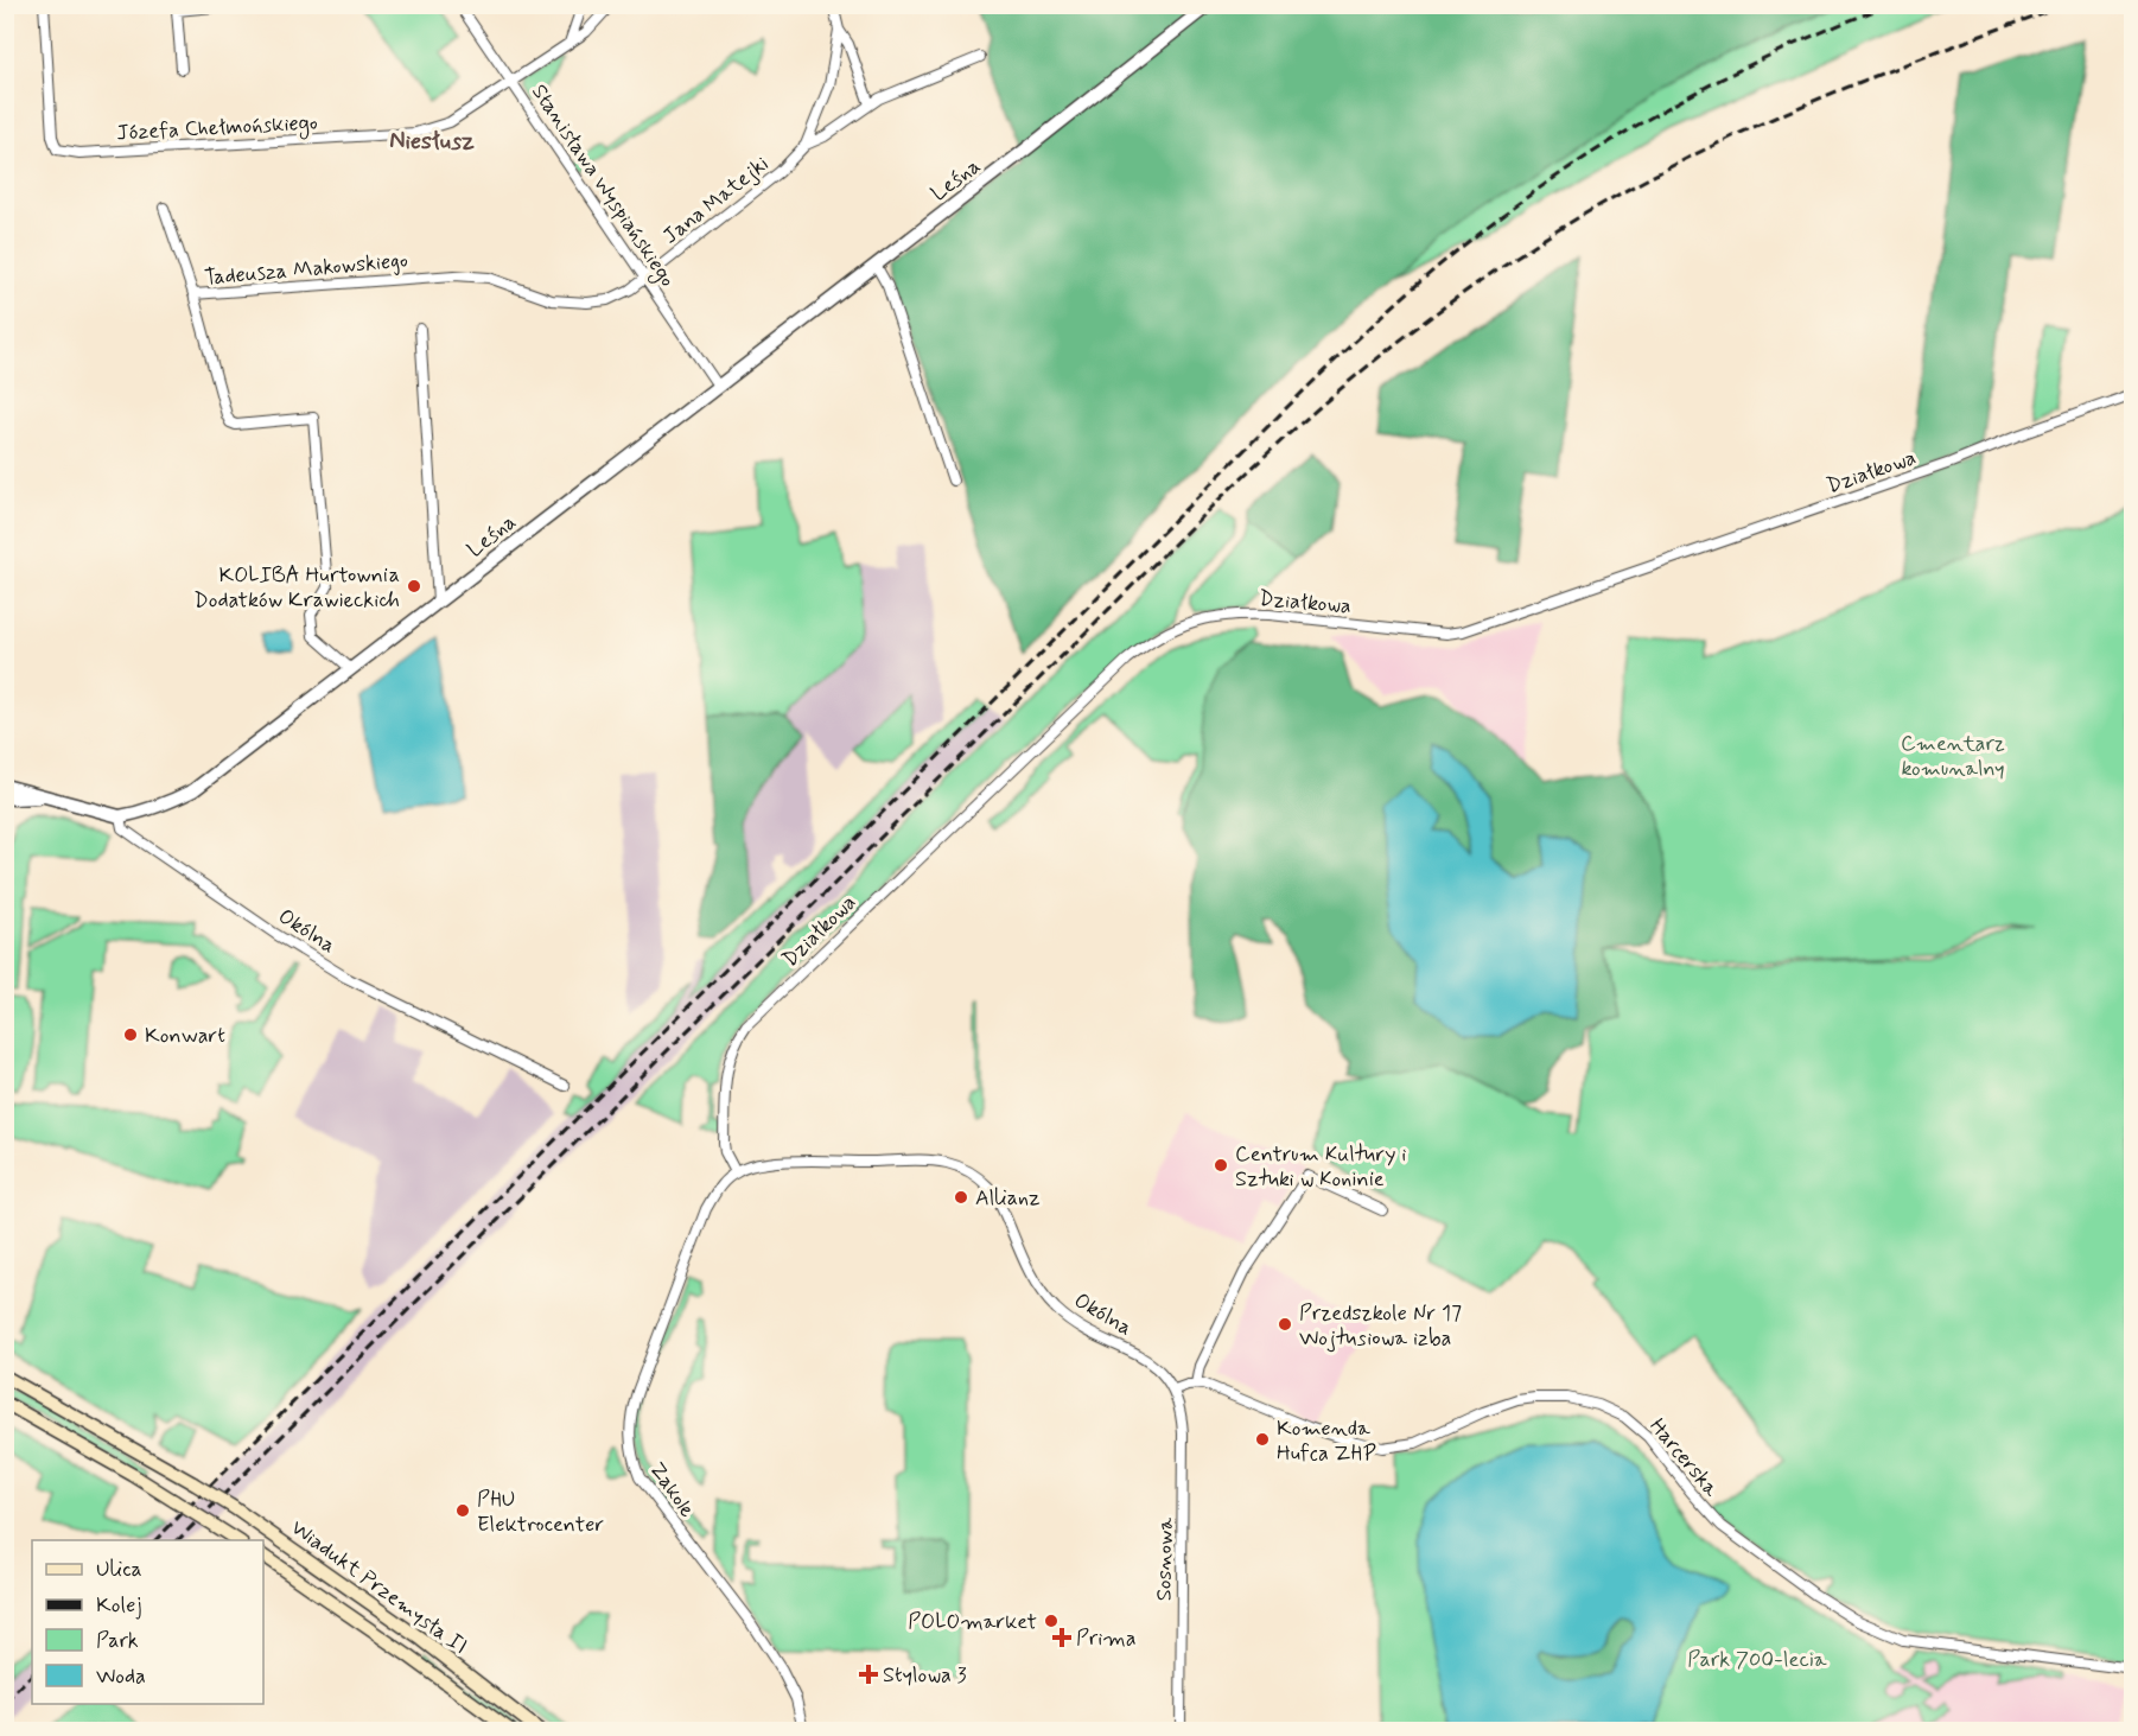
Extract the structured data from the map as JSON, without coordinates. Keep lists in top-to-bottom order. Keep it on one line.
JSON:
{"streets":{"main road":["Wiadukt Przemysła II"],"street":["Józefa Chełmońskiego","Leśna","Stanisława Wyspiańskiego","Jana Matejki","Tadeusza Makowskiego","Działkowa","Okólna","Harcerska","Zakole","Sosnowa"]},"crossings":[["Józefa Chełmońskiego","Stanisława Wyspiańskiego"],["Leśna","Stanisława Wyspiańskiego"],["Leśna","Tadeusza Makowskiego"],["Leśna","Okólna"],["Stanisława Wyspiańskiego","Jana Matejki"],["Stanisława Wyspiańskiego","Tadeusza Makowskiego"],["Jana Matejki","Tadeusza Makowskiego"],["Działkowa","Okólna"],["Działkowa","Zakole"],["Okólna","Zakole"],["Okólna","Sosnowa"]],"districts":["Niesłusz"],"parks":["Cmentarz komunalny","Park 700-lecia"],"places":{"other":["KOLIBA Hurtownia Dodatków Krawieckich","Konwart","Centrum Kultury i Sztuki w Koninie","Allianz","Przedszkole Nr 17 Wojtusiowa izba","Komenda Hufca ZHP","PHU Elektrocenter","POLOmarket"],"health":["Prima","Stylowa 3"]},"legend":["Ulica","Kolej","Park","Woda"]}
